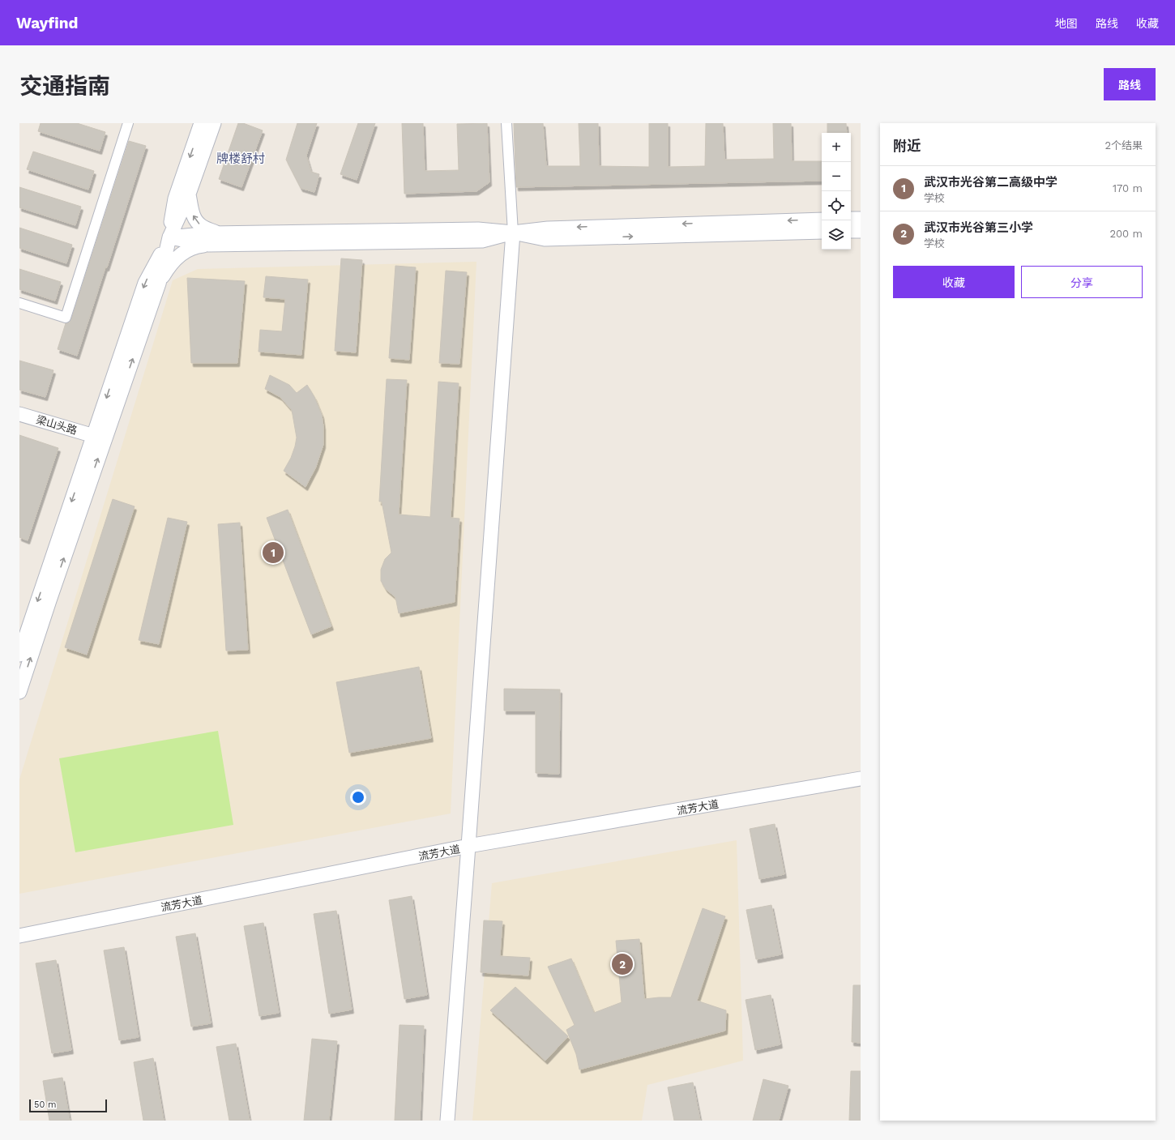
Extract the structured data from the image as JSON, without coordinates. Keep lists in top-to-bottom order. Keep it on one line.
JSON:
{"streets":{"main road":["梁山头路","流芳大道"]},"districts":["牌楼舒村"],"scale_bar":"50 m","page":{"header":"Wayfind","nav":["地图","路线","收藏"],"title":"交通指南","buttons":["路线",["收藏","分享"]],"heading":["附近","2个结果"],"map_buttons":["+","−"],"list":[{"mark":"1","name":"武汉市光谷第二高级中学","note":"学校","value":"170 m"},{"mark":"2","name":"武汉市光谷第三小学","note":"学校","value":"200 m"}],"pins":["1","2"],"scale":"50 m"}}
